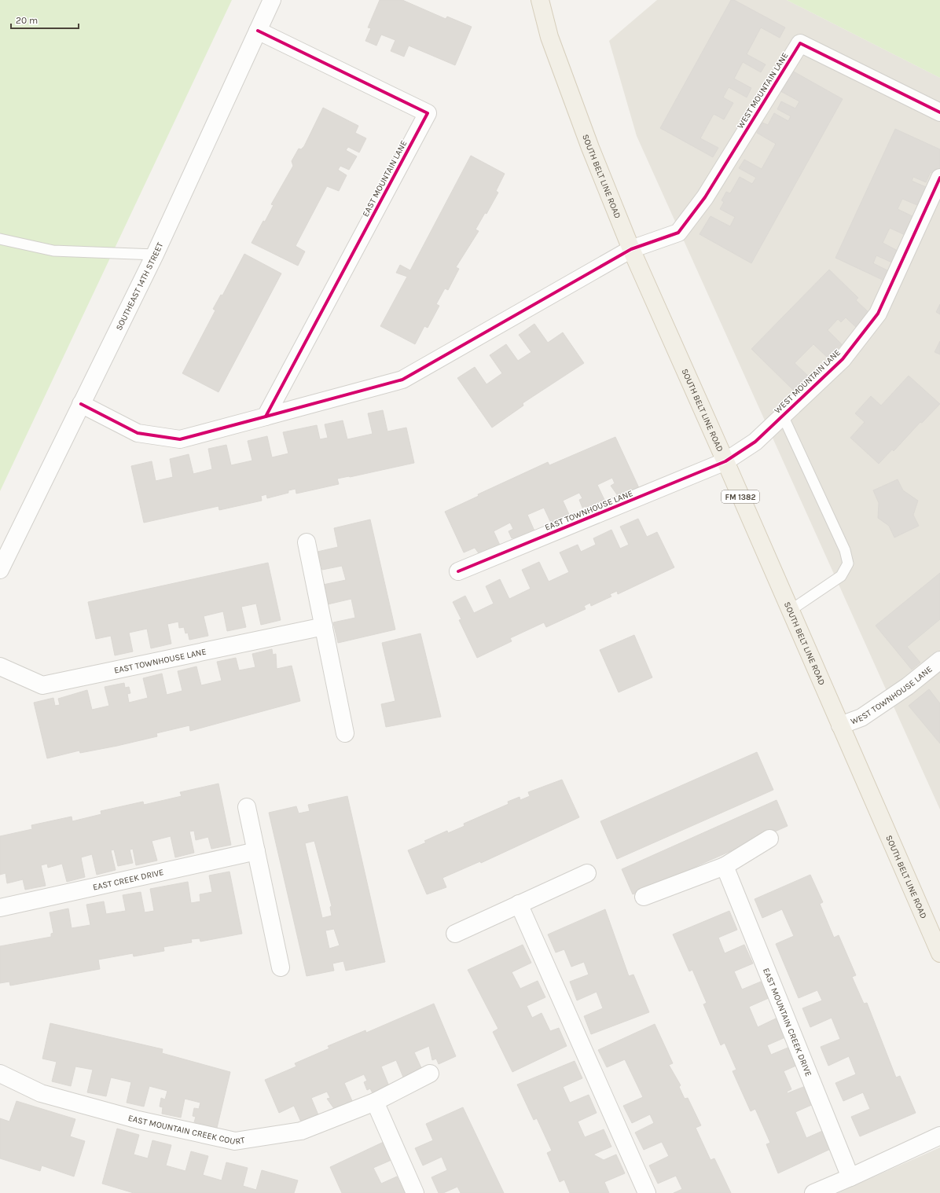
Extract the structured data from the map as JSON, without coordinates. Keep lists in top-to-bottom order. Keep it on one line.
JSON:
{"streets":{"main road":["SOUTH BELT LINE ROAD","FM 1382"],"street":["WEST MOUNTAIN LANE","EAST MOUNTAIN LANE","SOUTHEAST 14TH STREET","EAST TOWNHOUSE LANE","WEST TOWNHOUSE LANE","EAST CREEK DRIVE","EAST MOUNTAIN CREEK DRIVE","EAST MOUNTAIN CREEK COURT"]},"crossings":[["WEST MOUNTAIN LANE","SOUTH BELT LINE ROAD"],["WEST MOUNTAIN LANE","EAST TOWNHOUSE LANE"],["SOUTH BELT LINE ROAD","EAST TOWNHOUSE LANE"],["SOUTH BELT LINE ROAD","WEST TOWNHOUSE LANE"],["EAST MOUNTAIN LANE","SOUTHEAST 14TH STREET"]],"scale_bar":"20 m"}
